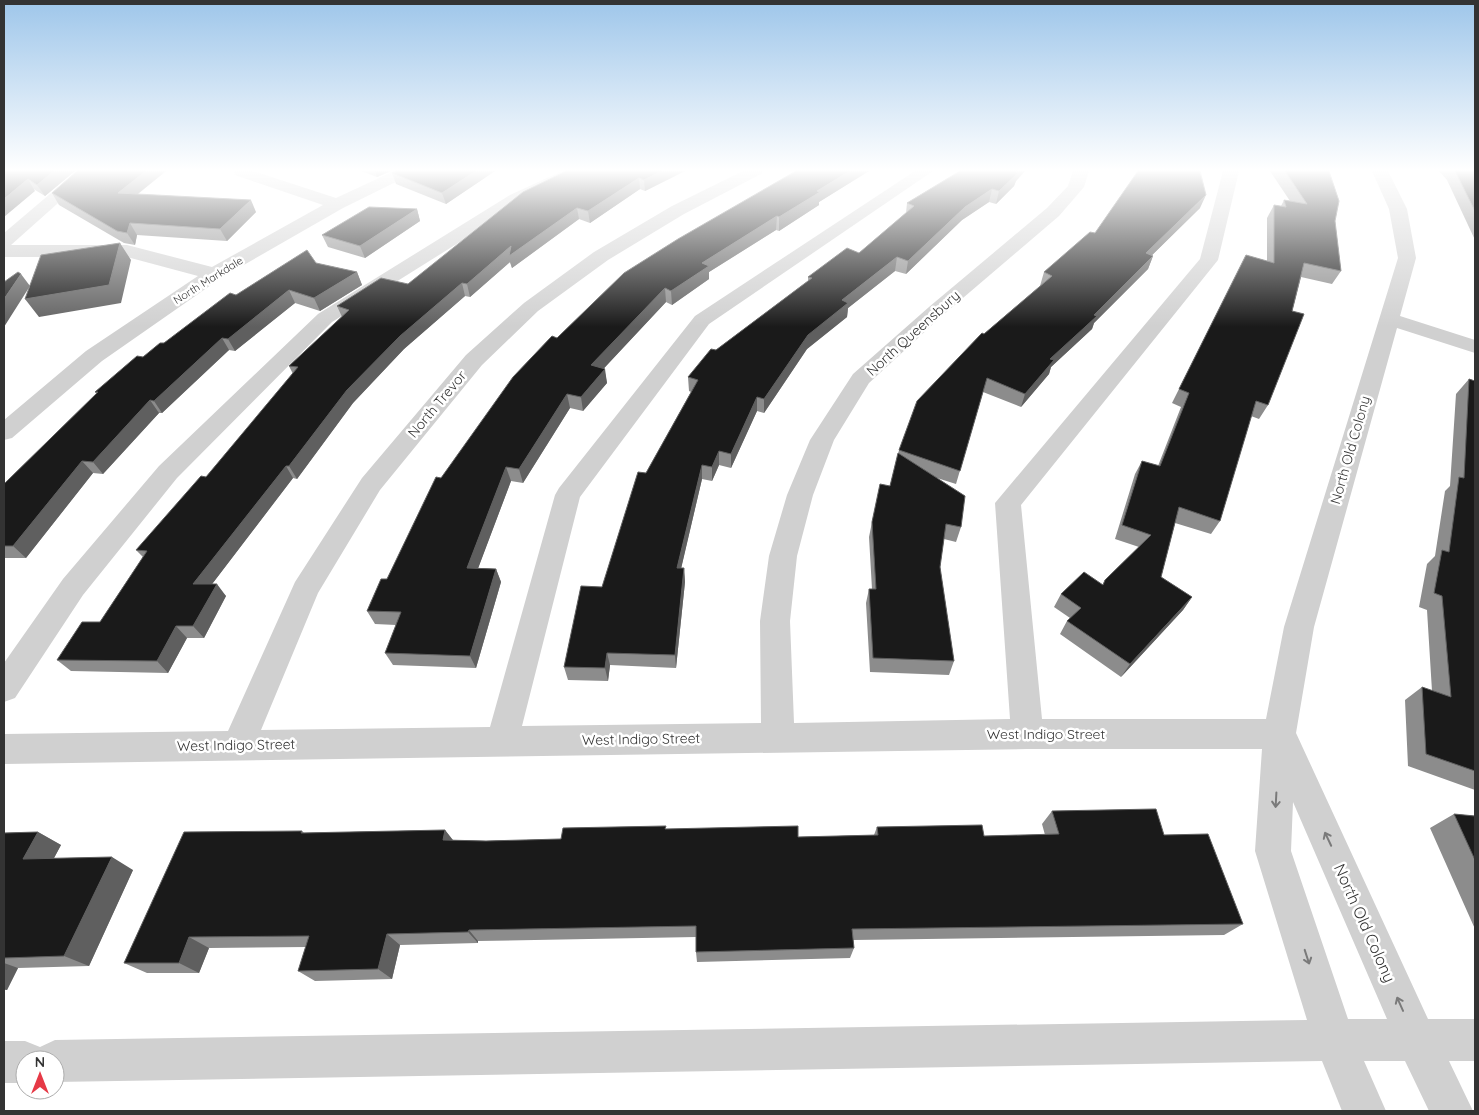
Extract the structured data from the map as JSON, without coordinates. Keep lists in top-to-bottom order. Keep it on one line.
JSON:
{"streets":{"street":["North Markdale","North Queensbury","North Trevor","North Old Colony","West Indigo Street"]},"crossings":[["North Queensbury","West Indigo Street"],["North Trevor","West Indigo Street"],["North Old Colony","West Indigo Street"]],"north":"top"}
